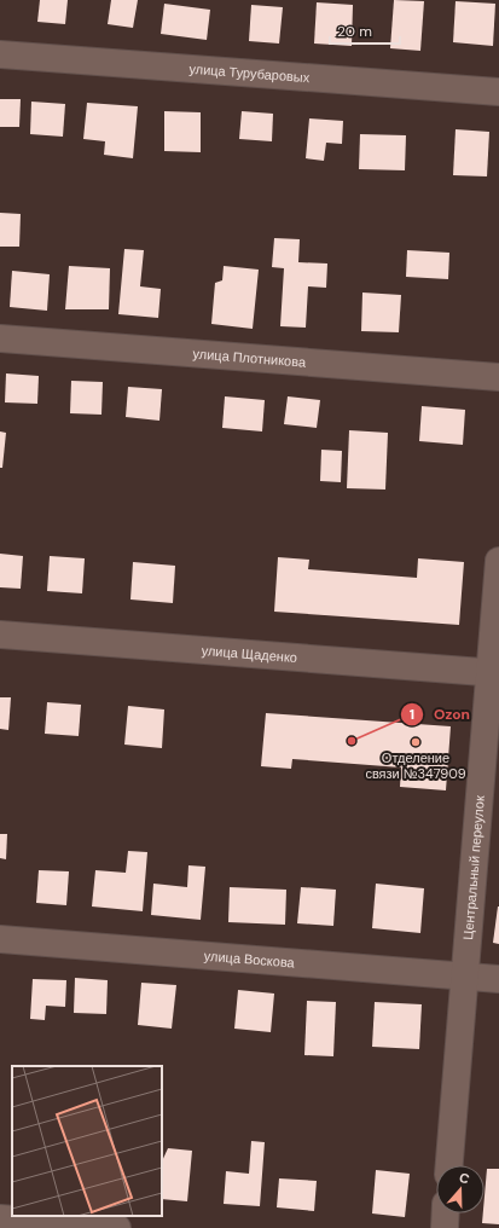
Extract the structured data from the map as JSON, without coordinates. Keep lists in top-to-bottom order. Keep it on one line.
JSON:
{"streets":{"street":["улица Турубаровых","улица Плотникова","улица Щаденко","Центральный переулок","улица Воскова"]},"crossings":[["улица Щаденко","Центральный переулок"],["Центральный переулок","улица Воскова"]],"places":["Ozon","Отделение связи №347909"],"scale_bar":"20 m","north":"top"}
